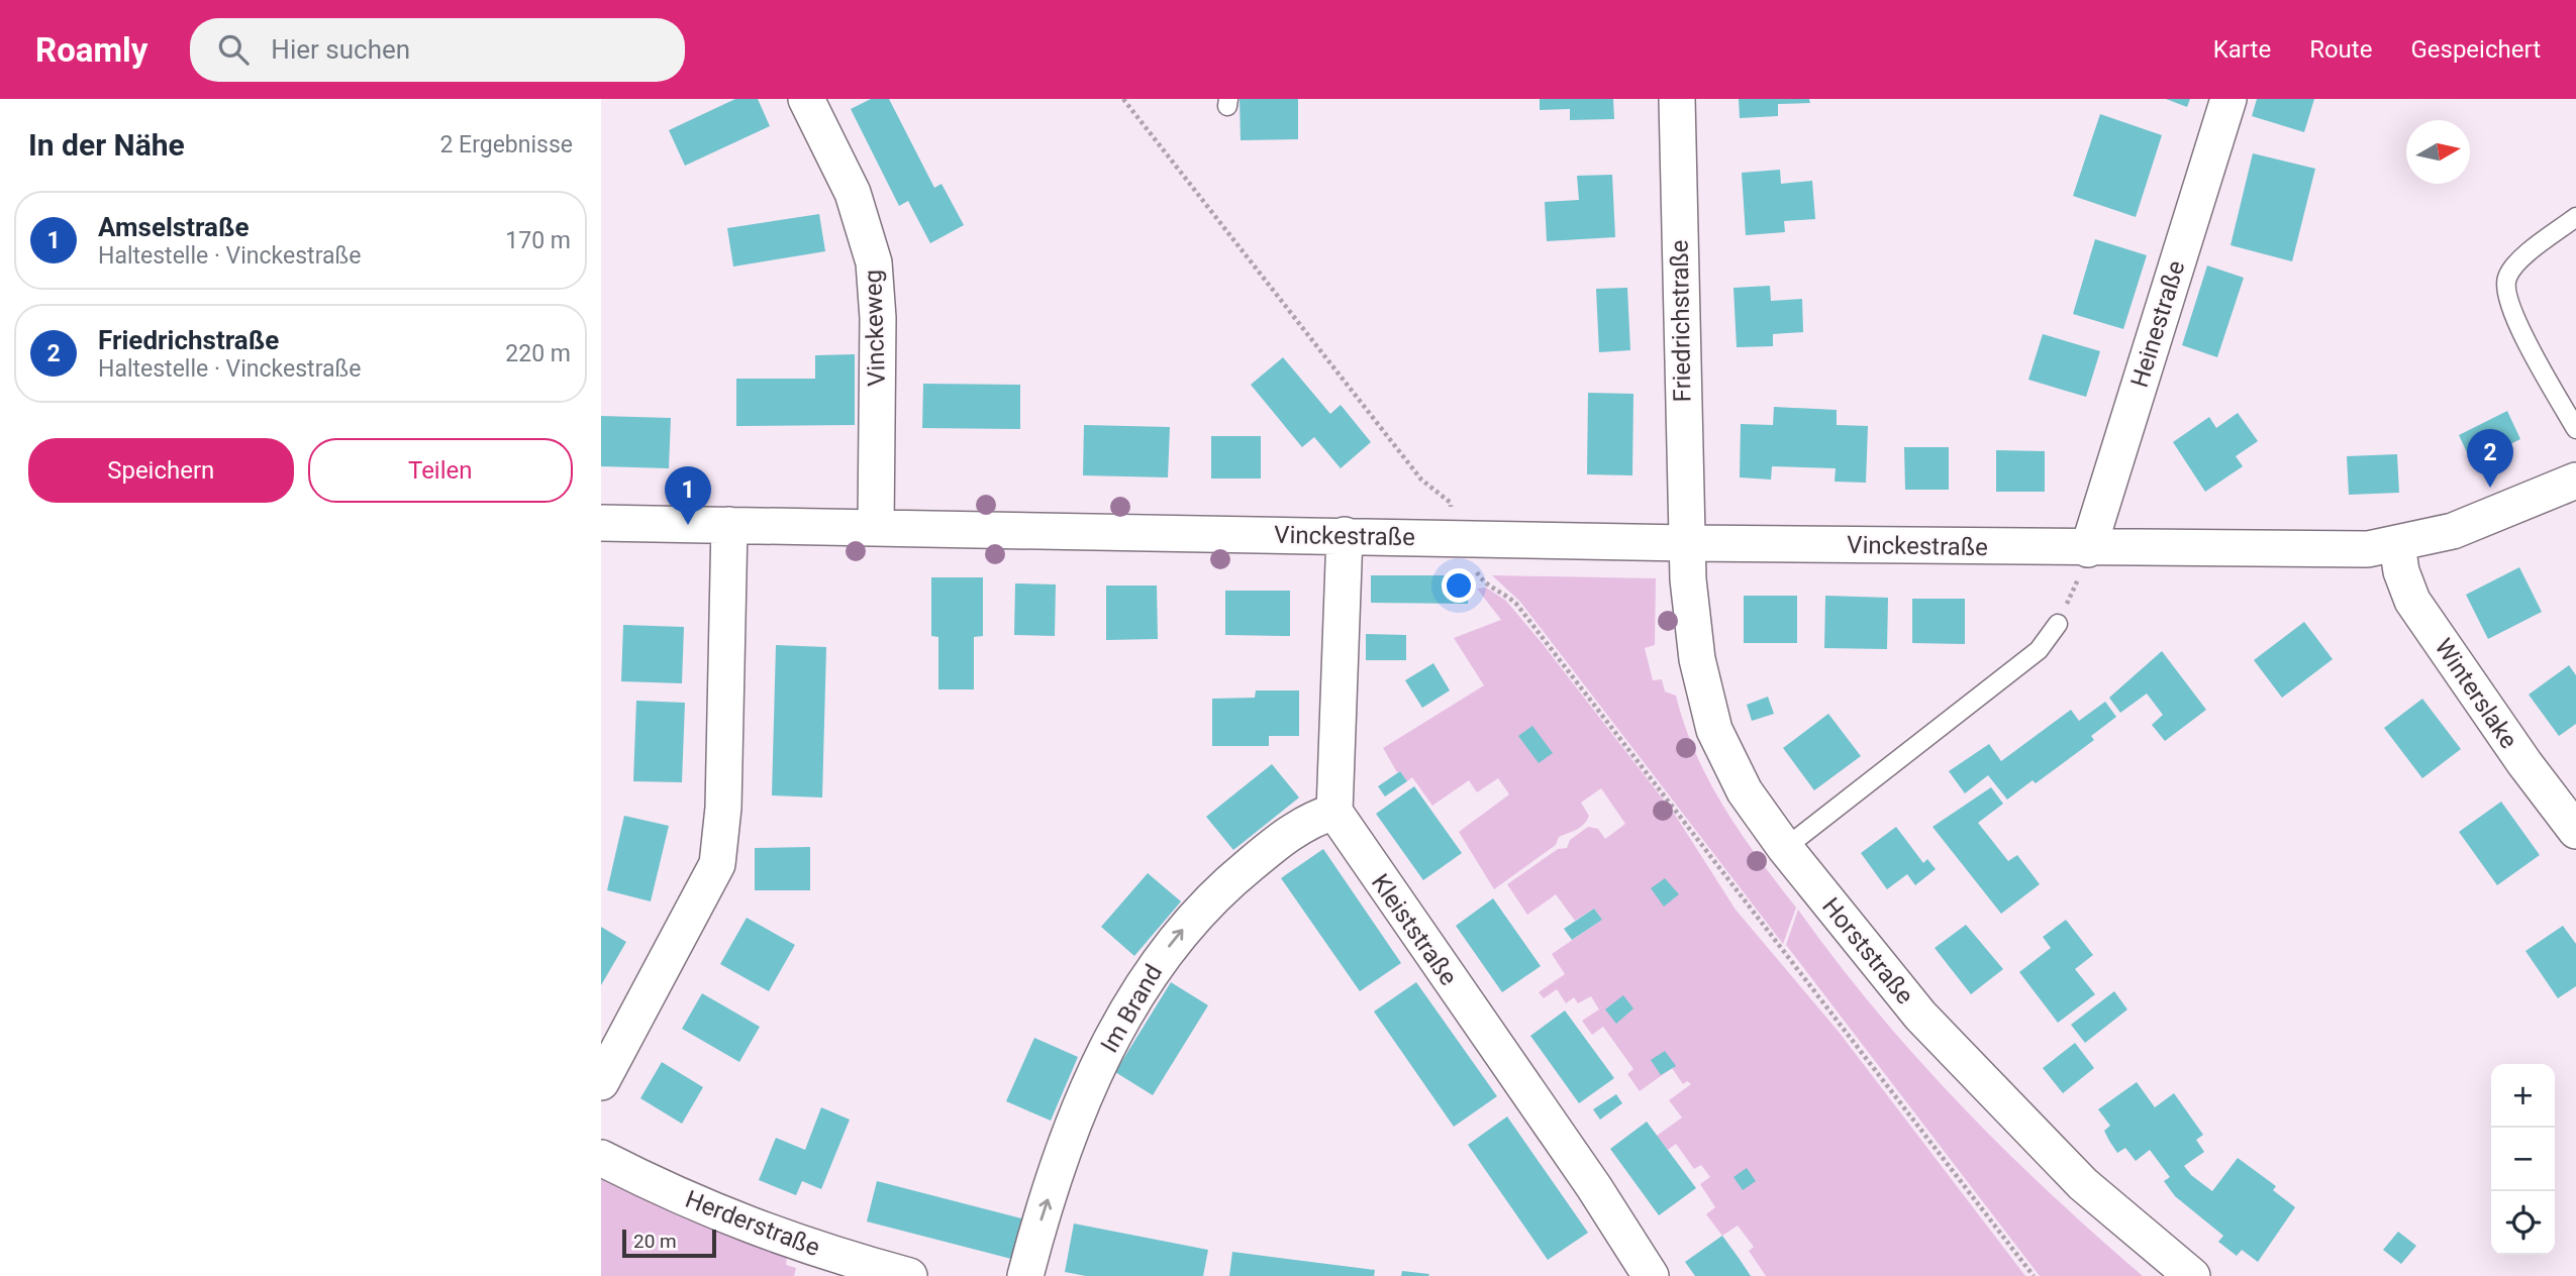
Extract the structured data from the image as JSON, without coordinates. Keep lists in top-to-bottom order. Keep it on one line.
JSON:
{"streets":{"street":["Friedrichstraße","Heinestraße","Vinckeweg","Vinckestraße","Winterslake","Kleiststraße","Horststraße","Im Brand","Herderstraße"]},"crossings":[["Friedrichstraße","Vinckestraße"],["Friedrichstraße","Horststraße"],["Heinestraße","Vinckestraße"],["Vinckeweg","Vinckestraße"],["Vinckestraße","Winterslake"],["Vinckestraße","Horststraße"],["Kleiststraße","Im Brand"]],"one_way":["Im Brand"],"scale_bar":"20 m","north":"right","page":{"header":"Roamly","search":"Hier suchen","nav":["Karte","Route","Gespeichert"],"heading":["In der Nähe","2 Ergebnisse"],"list":[{"mark":"1","name":"Amselstraße","note":"Haltestelle · Vinckestraße","value":"170 m"},{"mark":"2","name":"Friedrichstraße","note":"Haltestelle · Vinckestraße","value":"220 m"}],"buttons":["Speichern","Teilen"],"pins":["2","1"],"map_buttons":["+","−"],"scale":"20 m"}}
